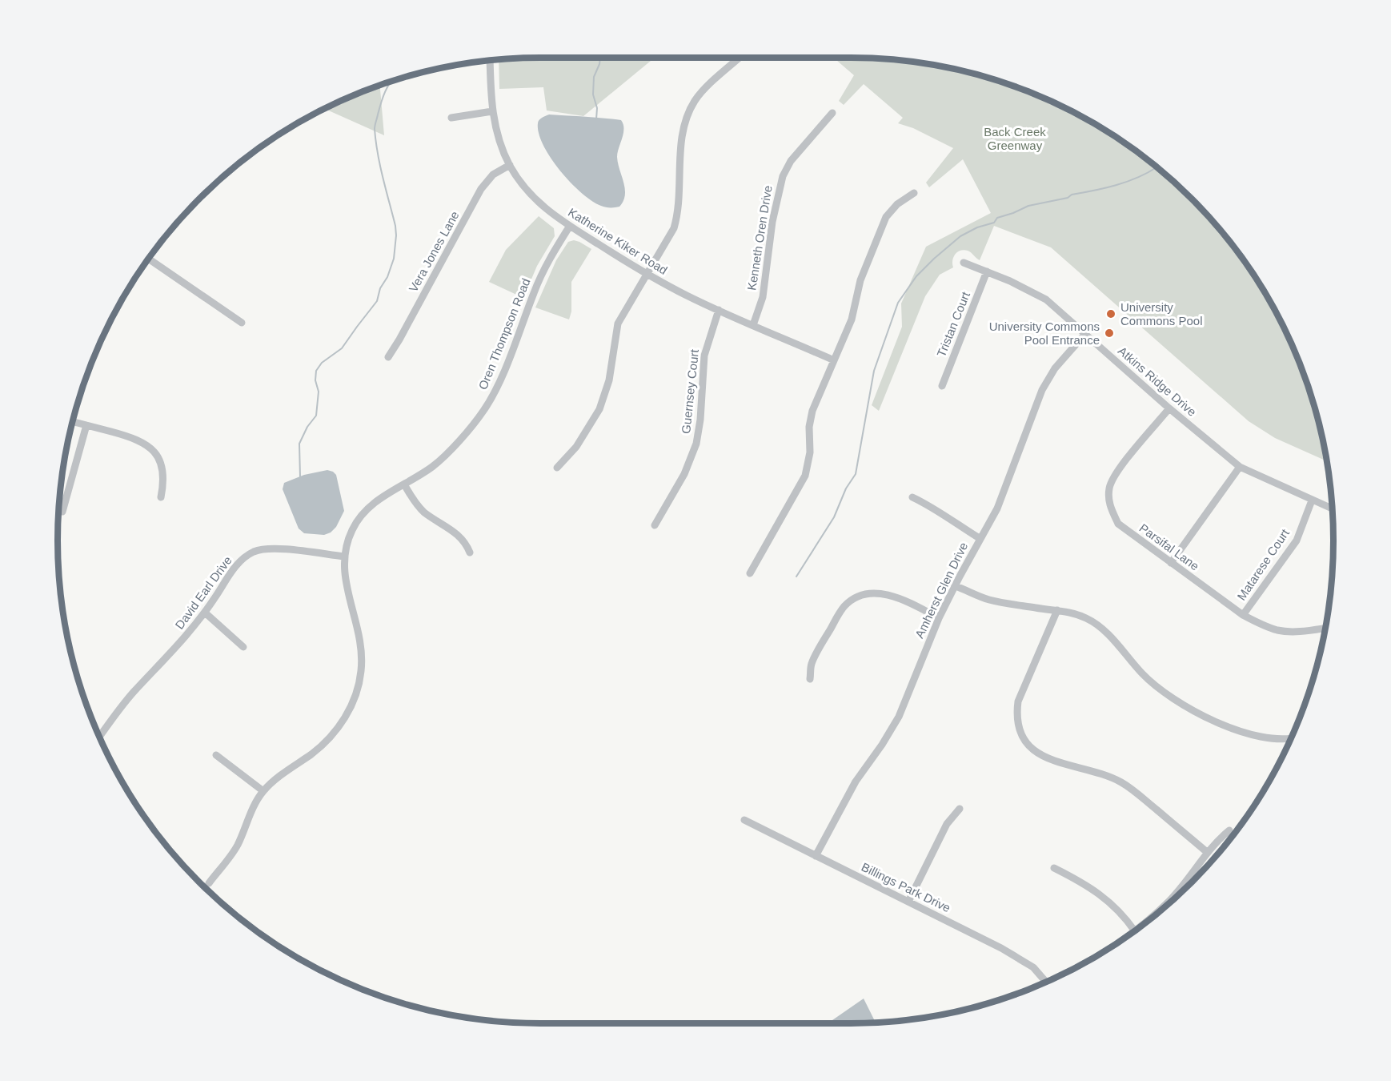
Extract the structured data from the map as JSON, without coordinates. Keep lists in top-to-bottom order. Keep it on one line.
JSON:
{"streets":{"street":["Kenneth Oren Drive","Katherine Kiker Road","Vera Jones Lane","Tristan Court","Oren Thompson Road","Atkins Ridge Drive","Guernsey Court","Parsifal Lane","Matarese Court","Amherst Glen Drive","David Earl Drive","Billings Park Drive"]},"crossings":[["Kenneth Oren Drive","Katherine Kiker Road"],["Katherine Kiker Road","Vera Jones Lane"],["Katherine Kiker Road","Oren Thompson Road"],["Katherine Kiker Road","Guernsey Court"],["Tristan Court","Atkins Ridge Drive"],["Oren Thompson Road","David Earl Drive"],["Atkins Ridge Drive","Parsifal Lane"],["Atkins Ridge Drive","Matarese Court"],["Atkins Ridge Drive","Amherst Glen Drive"],["Parsifal Lane","Matarese Court"],["Amherst Glen Drive","Billings Park Drive"]],"parks":["Back Creek Greenway"],"places":["University Commons Pool","University Commons Pool Entrance"]}
